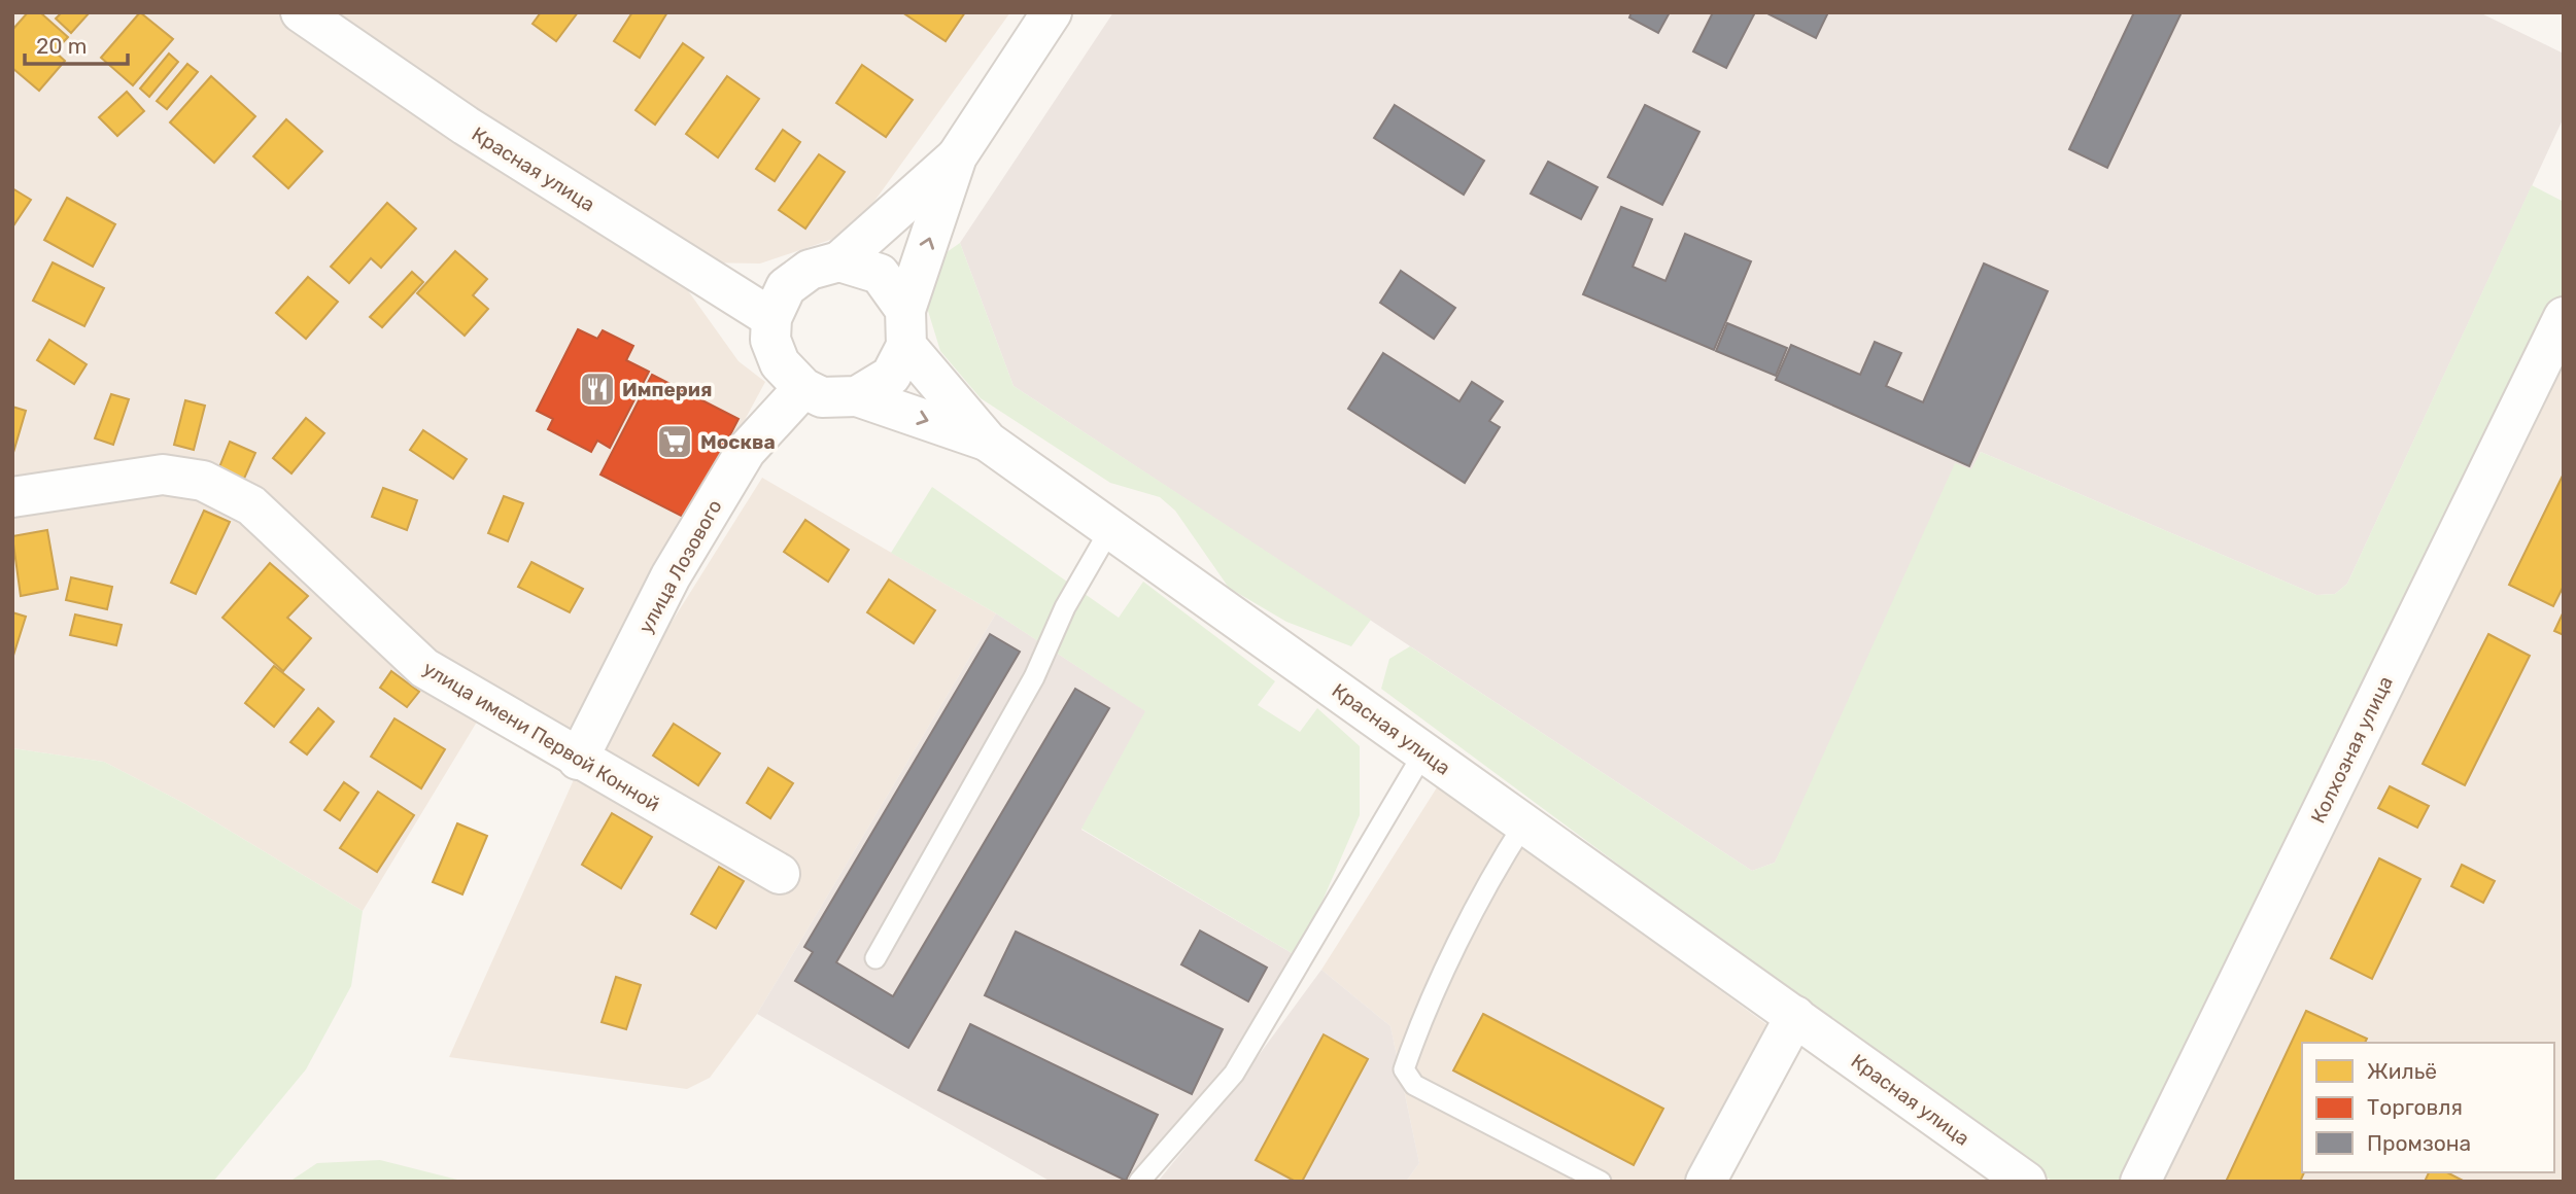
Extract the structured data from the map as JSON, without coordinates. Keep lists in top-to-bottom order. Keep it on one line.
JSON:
{"streets":{"street":["Красная улица","улица Лозового","улица имени Первой Конной","Колхозная улица"]},"crossings":[["Красная улица","улица Лозового"],["улица Лозового","улица имени Первой Конной"]],"places":{"restaurant":["Империя"],"supermarket":["Москва"]},"legend":["Жильё","Торговля","Промзона"],"scale_bar":"20 m"}
